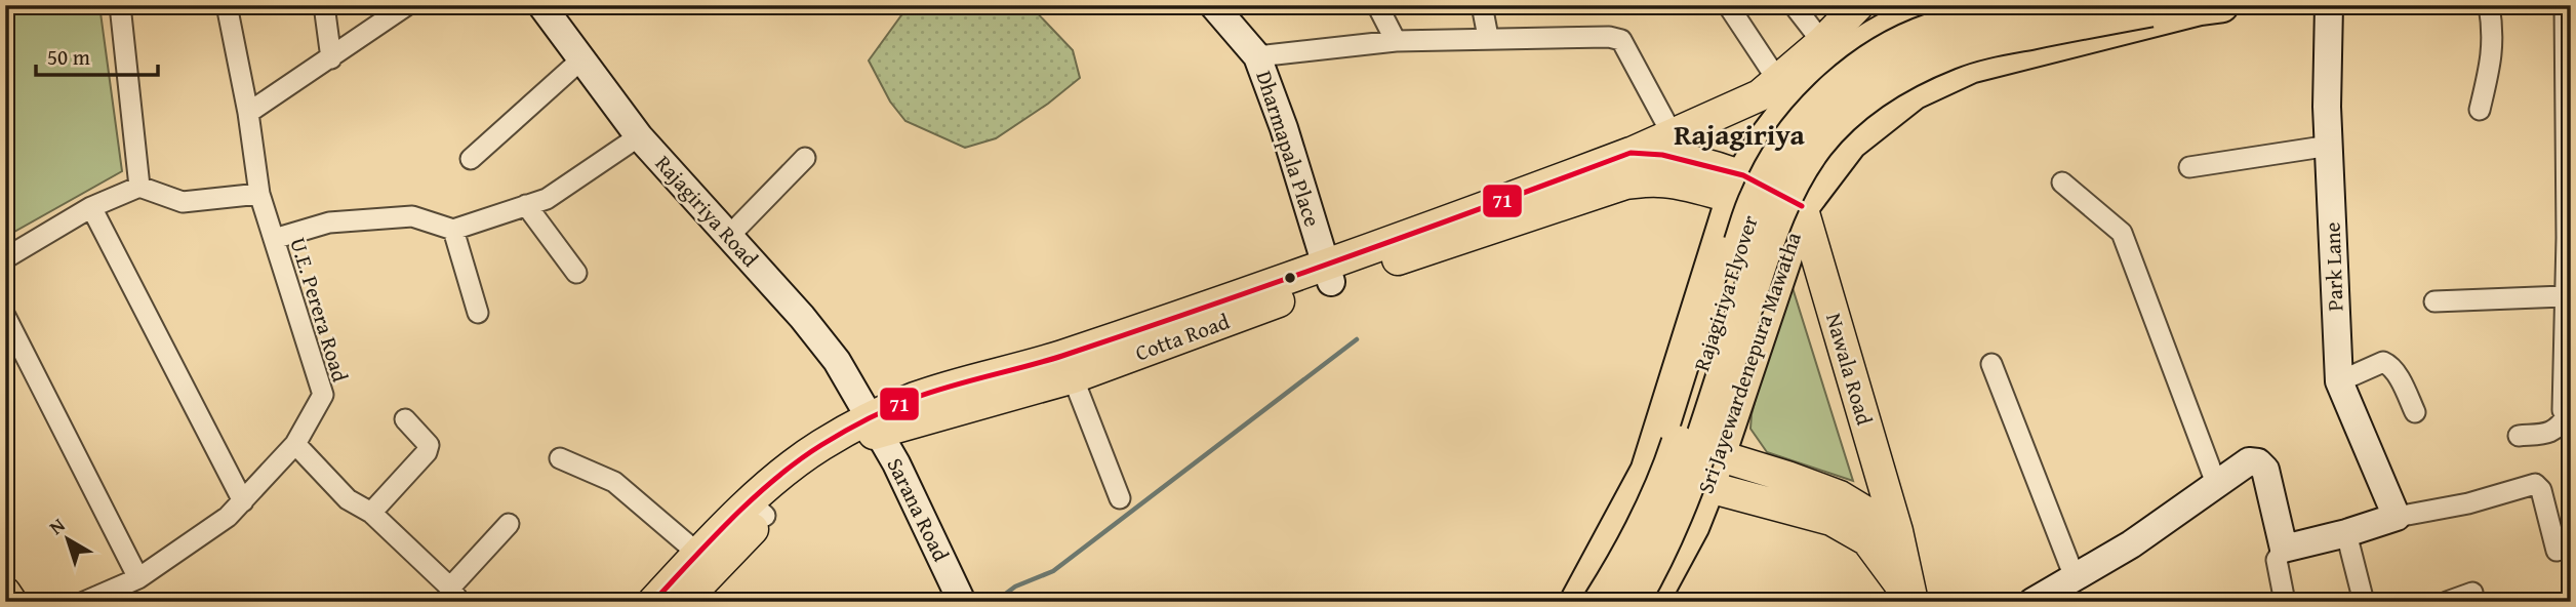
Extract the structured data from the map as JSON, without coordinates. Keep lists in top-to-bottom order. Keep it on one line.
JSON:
{"streets":{"highway":["Rajagiriya Flyover","Sri Jayewardenepura Mawatha"],"main road":["Cotta Road","Nawala Road"],"street":["Dharmapala Place","Rajagiriya Road","Park Lane","U.E. Perera Road","Sarana Road"]},"crossings":[["Dharmapala Place","Cotta Road"],["Rajagiriya Road","Cotta Road"],["Rajagiriya Road","Sarana Road"],["Cotta Road","Sri Jayewardenepura Mawatha"],["Cotta Road","Nawala Road"],["Cotta Road","Sarana Road"],["Sri Jayewardenepura Mawatha","Nawala Road"]],"districts":["Rajagiriya"],"lines":["transit line 71"],"scale_bar":"50 m","north":"top left"}
